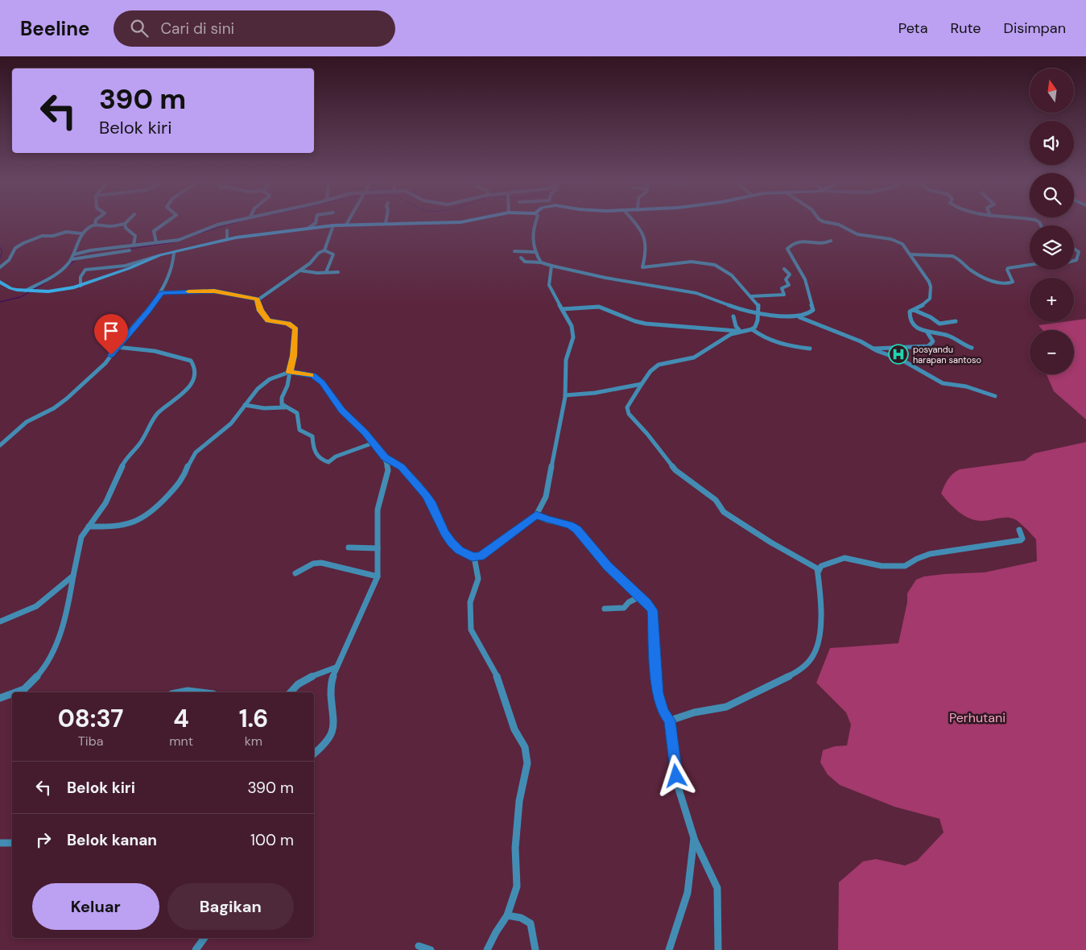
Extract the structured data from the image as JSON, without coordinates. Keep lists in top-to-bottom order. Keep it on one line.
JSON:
{"parks":["Perhutani"],"places":{"hospital":["posyandu harapan santoso"]},"north":"top","page":{"header":"Beeline","search":"Cari di sini","nav":["Peta","Rute","Disimpan"],"map_buttons":["+","−"],"turn":["390 m","Belok kiri"],"eta":["08:37","Tiba","4","mnt","1.6","km"],"list":[{"name":"Belok kiri","value":"390 m"},{"name":"Belok kanan","value":"100 m"}],"buttons":["Keluar","Bagikan"]}}
